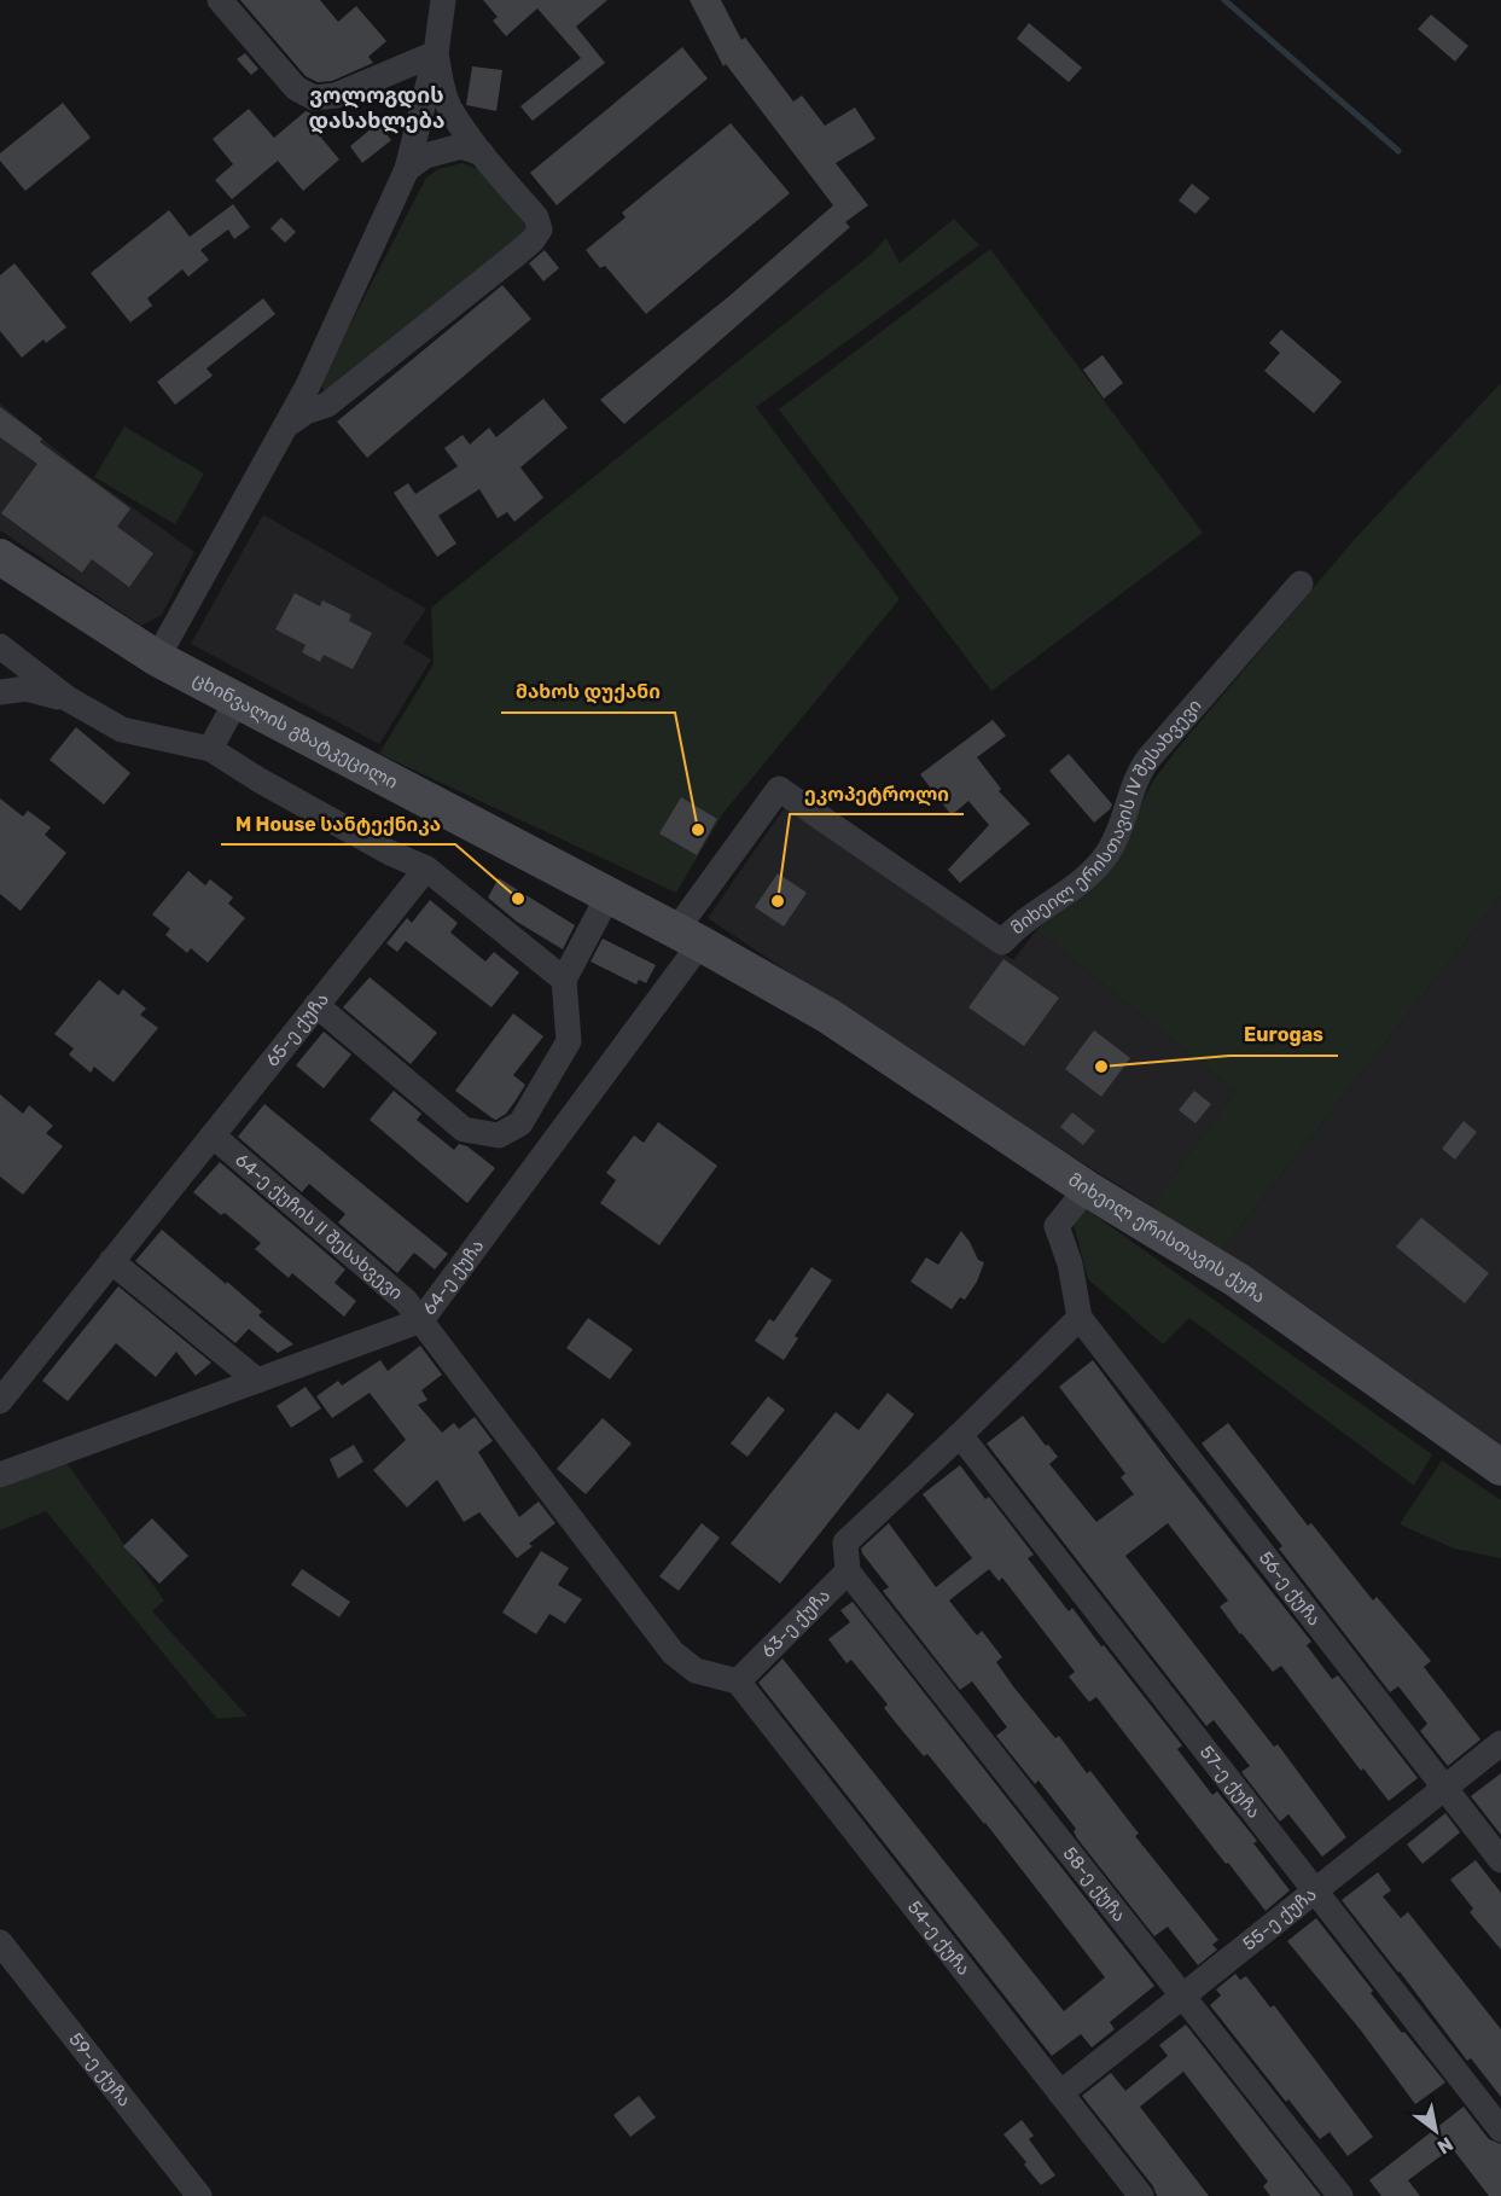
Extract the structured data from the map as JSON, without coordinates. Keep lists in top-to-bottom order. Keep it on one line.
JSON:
{"streets":{"main road":["ცხინვალის გზატკეცილი","მიხეილ ერისთავის ქუჩა"],"street":["მიხეილ ერისთავის IV შესახვევი","65-ე ქუჩა","64-ე ქუჩის II შესახვევი","64-ე ქუჩა","56-ე ქუჩა","63-ე ქუჩა","57-ე ქუჩა","58-ე ქუჩა","55-ე ქუჩა","54-ე ქუჩა","59-ე ქუჩა"]},"crossings":[["ცხინვალის გზატკეცილი","მიხეილ ერისთავის IV შესახვევი"],["ცხინვალის გზატკეცილი","მიხეილ ერისთავის ქუჩა"],["ცხინვალის გზატკეცილი","64-ე ქუჩა"],["მიხეილ ერისთავის IV შესახვევი","64-ე ქუჩა"],["65-ე ქუჩა","64-ე ქუჩის II შესახვევი"],["64-ე ქუჩის II შესახვევი","64-ე ქუჩა"],["56-ე ქუჩა","55-ე ქუჩა"],["63-ე ქუჩა","58-ე ქუჩა"],["63-ე ქუჩა","54-ე ქუჩა"],["57-ე ქუჩა","55-ე ქუჩა"],["58-ე ქუჩა","55-ე ქუჩა"],["55-ე ქუჩა","54-ე ქუჩა"]],"districts":["ვოლოგდის დასახლება"],"places":["მახოს დუქანი","M House სანტექნიკა","ეკოპეტროლი","Eurogas"],"north":"bottom right"}
